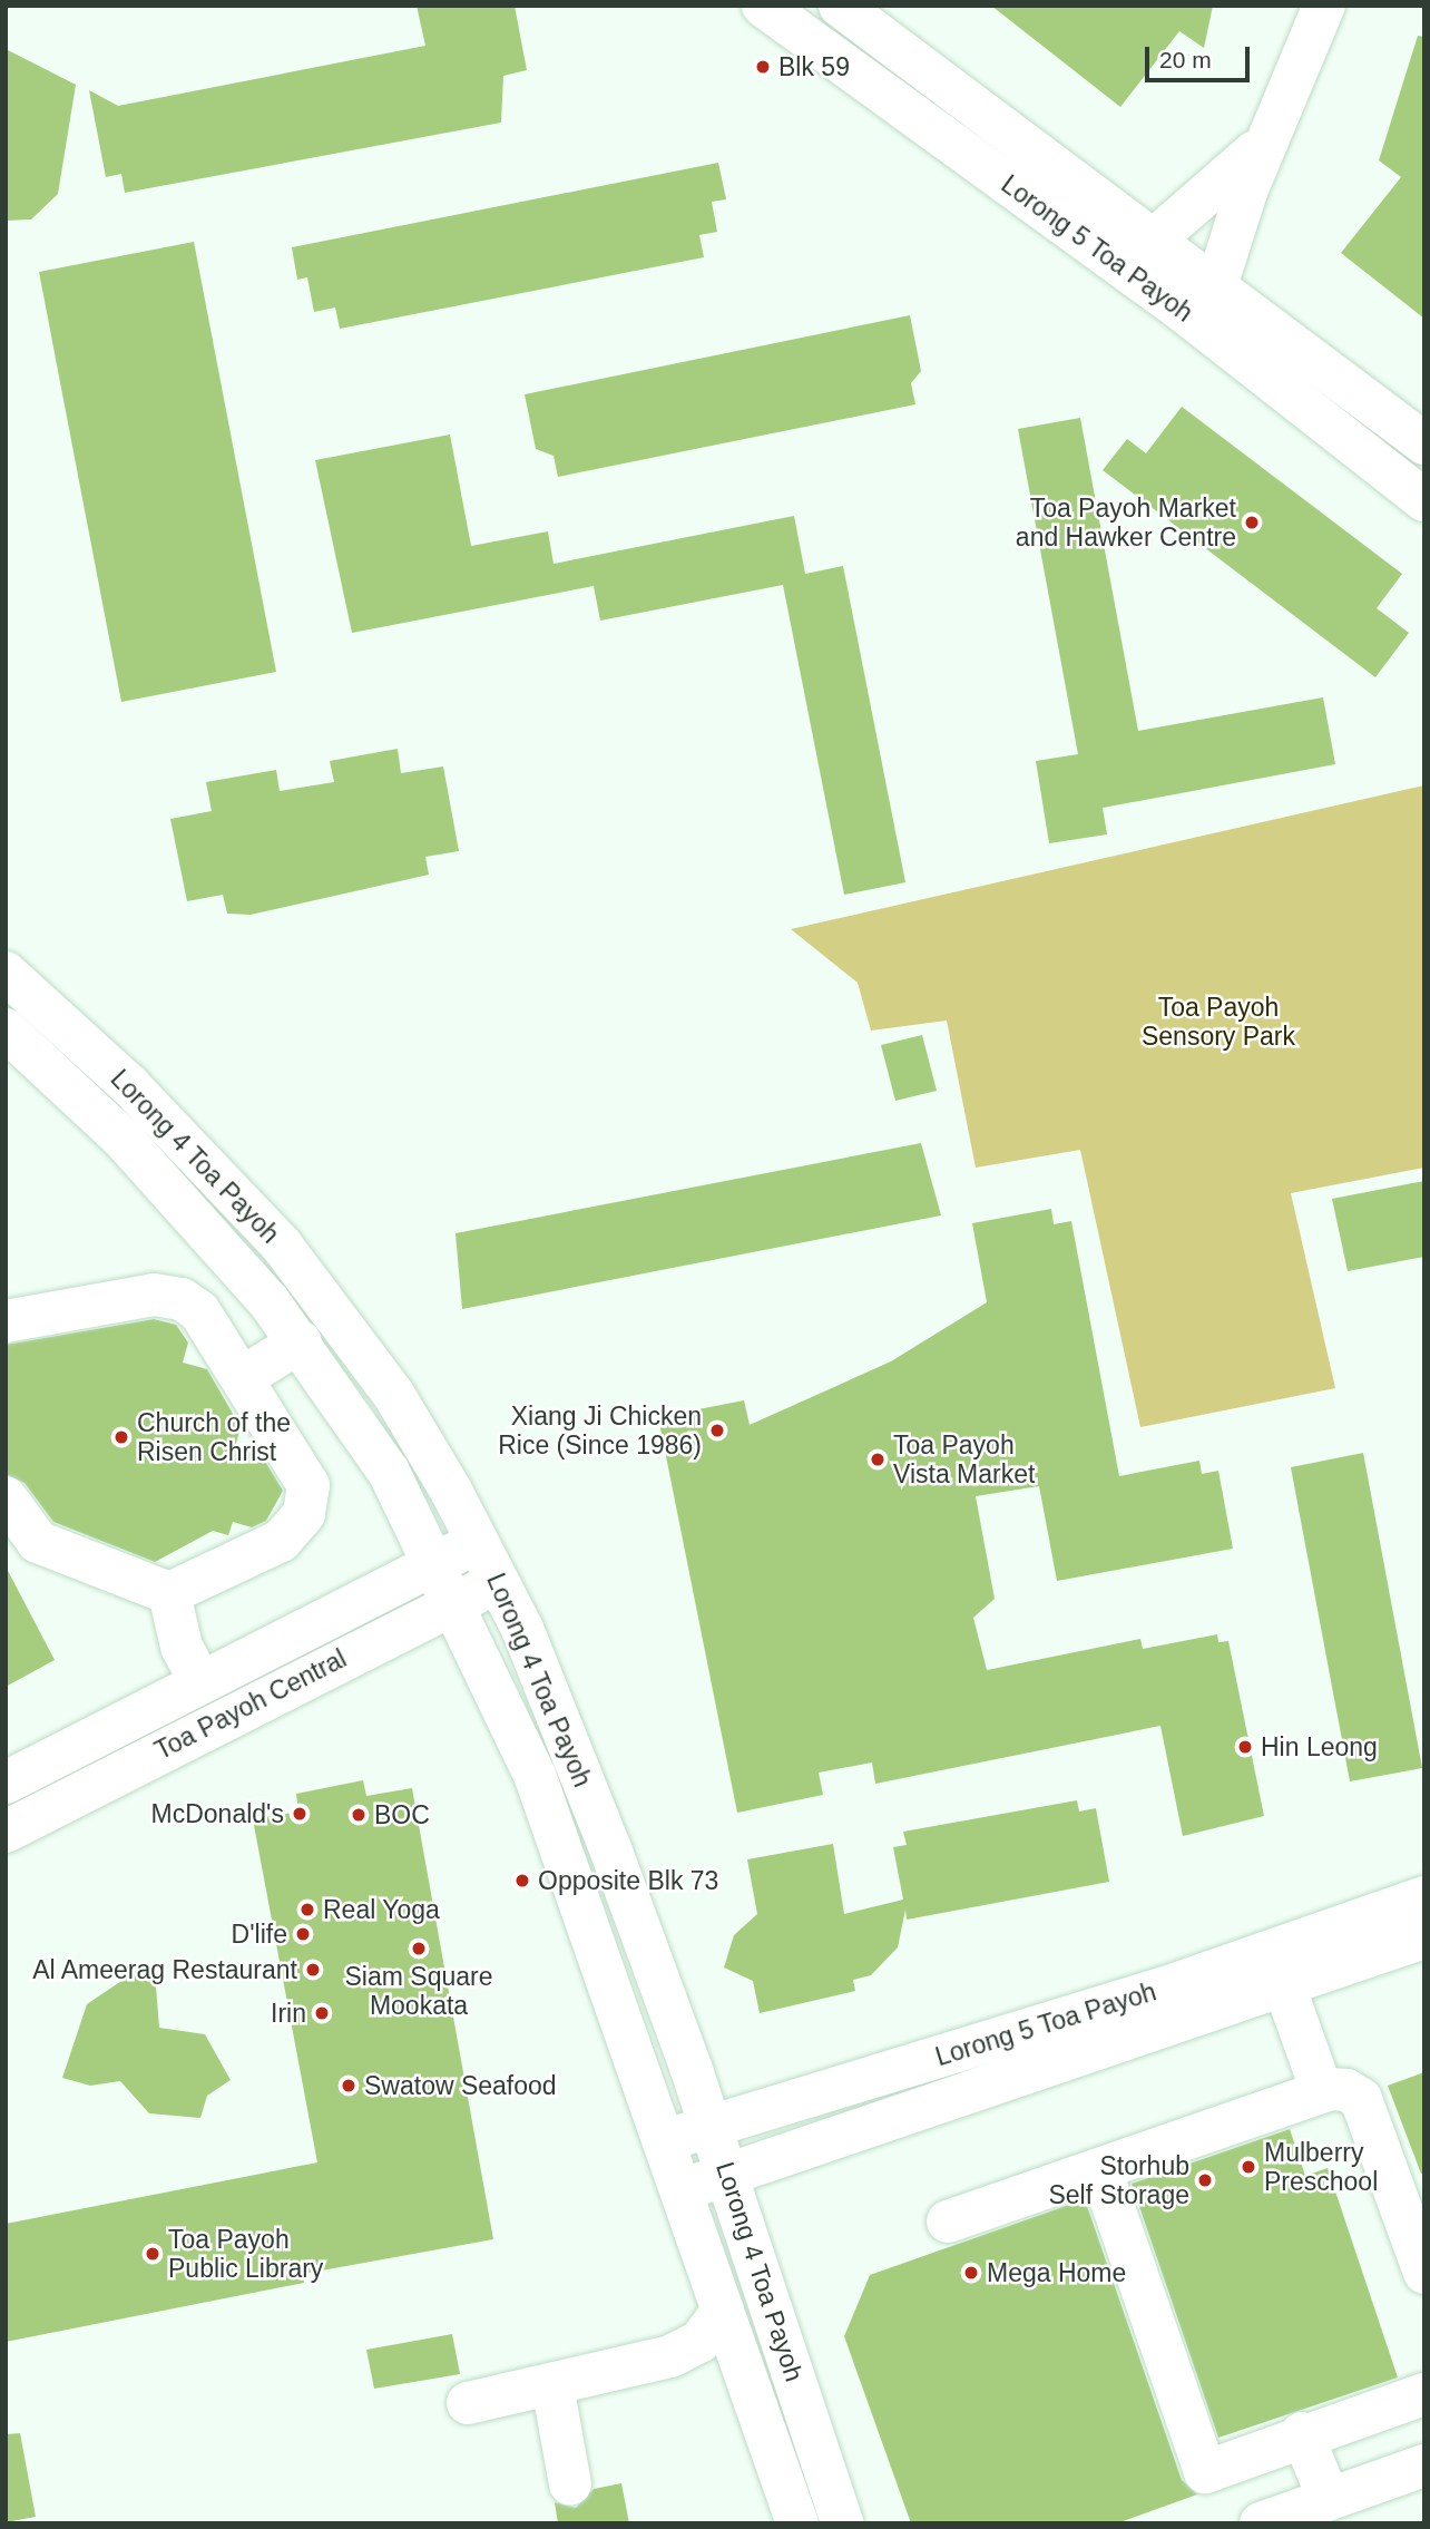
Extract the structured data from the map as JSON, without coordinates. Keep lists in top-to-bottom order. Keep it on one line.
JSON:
{"streets":{"street":["Lorong 5 Toa Payoh","Lorong 4 Toa Payoh","Toa Payoh Central"]},"crossings":[["Lorong 5 Toa Payoh","Lorong 4 Toa Payoh"],["Lorong 4 Toa Payoh","Toa Payoh Central"]],"parks":["Toa Payoh Sensory Park"],"places":["Blk 59","Toa Payoh Market and Hawker Centre","Xiang Ji Chicken Rice (Since 1986)","Church of the Risen Christ","Toa Payoh Vista Market","Hin Leong","McDonald's","BOC","Opposite Blk 73","Real Yoga","D'life","Siam Square Mookata","Al Ameerag Restaurant","Irin","Swatow Seafood","Mulberry Preschool","Storhub Self Storage","Toa Payoh Public Library","Mega Home"],"scale_bar":"20 m"}
